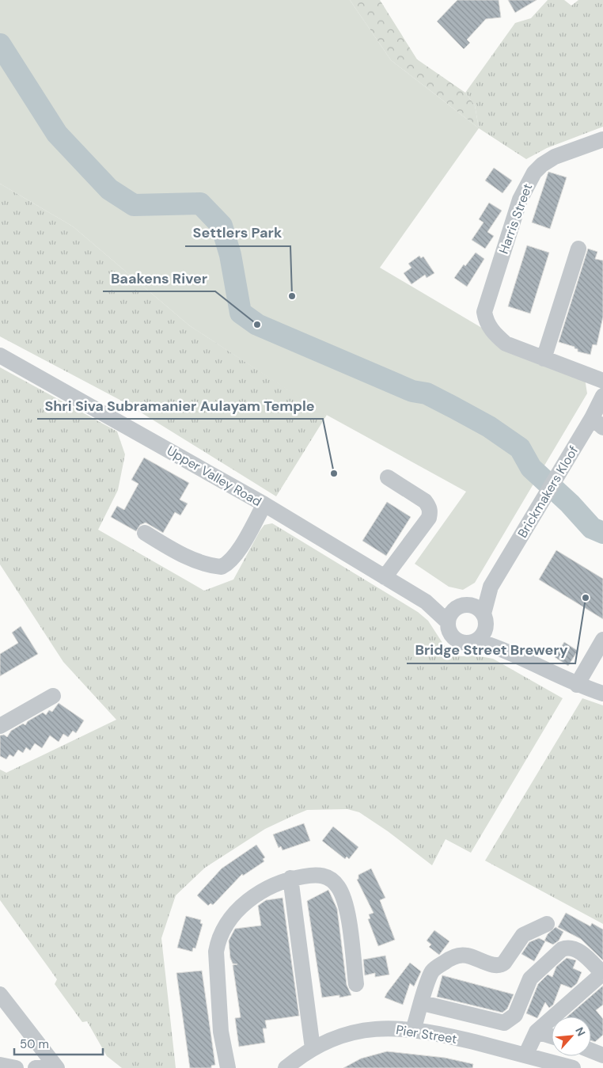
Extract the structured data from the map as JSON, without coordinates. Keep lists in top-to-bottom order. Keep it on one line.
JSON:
{"streets":{"street":["Harris Street","Upper Valley Road","Brickmakers Kloof","Pier Street"]},"crossings":[["Upper Valley Road","Brickmakers Kloof"]],"places":["Settlers Park","Baakens River","Shri Siva Subramanier Aulayam Temple","Bridge Street Brewery"],"scale_bar":"50 m","north":"top right"}
